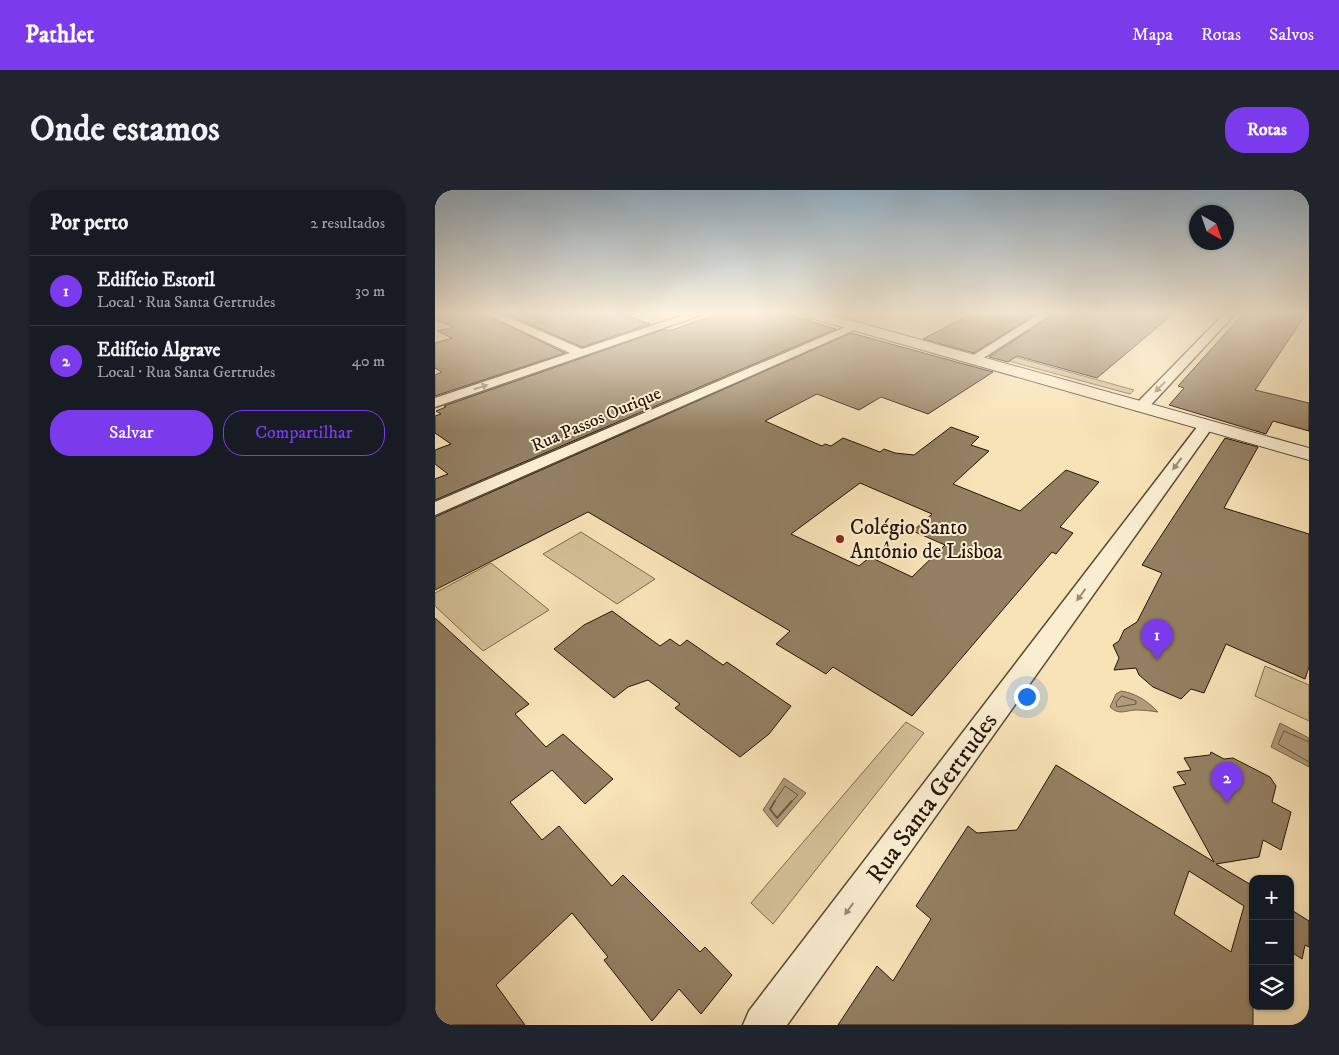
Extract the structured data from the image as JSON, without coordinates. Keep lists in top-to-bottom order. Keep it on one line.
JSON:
{"streets":{"street":["Rua Passos Ourique","Rua Santa Gertrudes"]},"one_way":["Rua Santa Gertrudes"],"places":["Colégio Santo Antônio de Lisboa"],"north":"bottom right","page":{"header":"Pathlet","nav":["Mapa","Rotas","Salvos"],"buttons":["Rotas",["Salvar","Compartilhar"]],"title":"Onde estamos","heading":["Por perto","2 resultados"],"list":[{"mark":"1","name":"Edifício Estoril","note":"Local · Rua Santa Gertrudes","value":"30 m"},{"mark":"2","name":"Edifício Algrave","note":"Local · Rua Santa Gertrudes","value":"40 m"}],"pins":["1","2"],"map_buttons":["+","−"]}}
